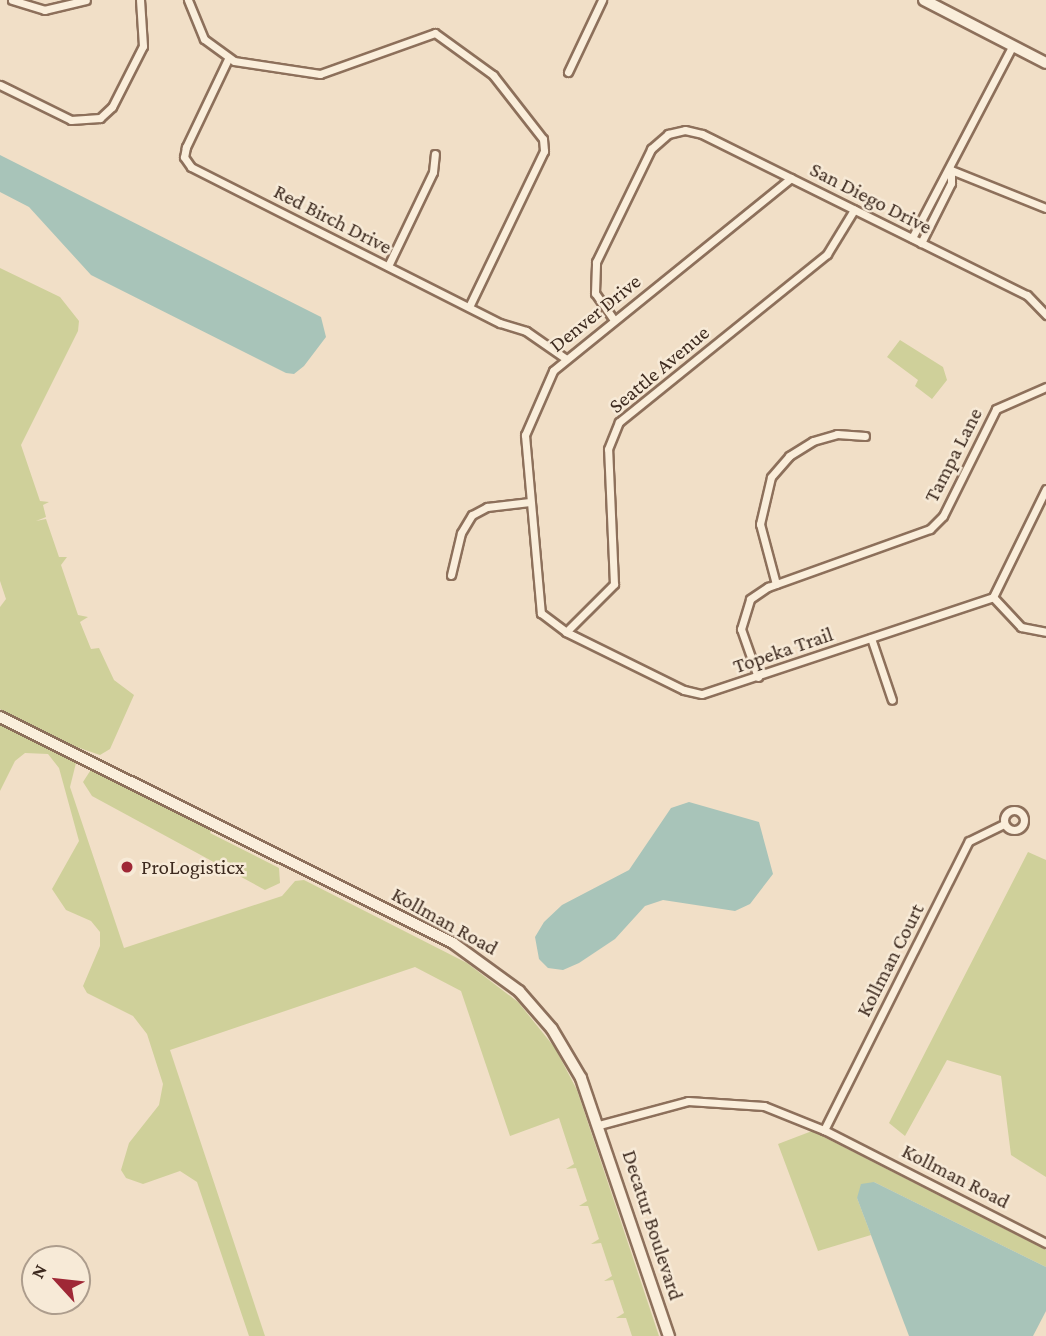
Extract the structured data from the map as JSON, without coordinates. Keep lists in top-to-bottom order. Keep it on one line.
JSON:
{"streets":{"street":["San Diego Drive","Red Birch Drive","Denver Drive","Seattle Avenue","Tampa Lane","Topeka Trail","Kollman Road","Kollman Court","Decatur Boulevard"]},"crossings":[["San Diego Drive","Denver Drive"],["San Diego Drive","Seattle Avenue"],["Red Birch Drive","Denver Drive"],["Denver Drive","Topeka Trail"],["Seattle Avenue","Topeka Trail"],["Tampa Lane","Topeka Trail"],["Kollman Road","Kollman Court"],["Kollman Road","Decatur Boulevard"]],"places":["ProLogisticx"],"north":"top left"}
